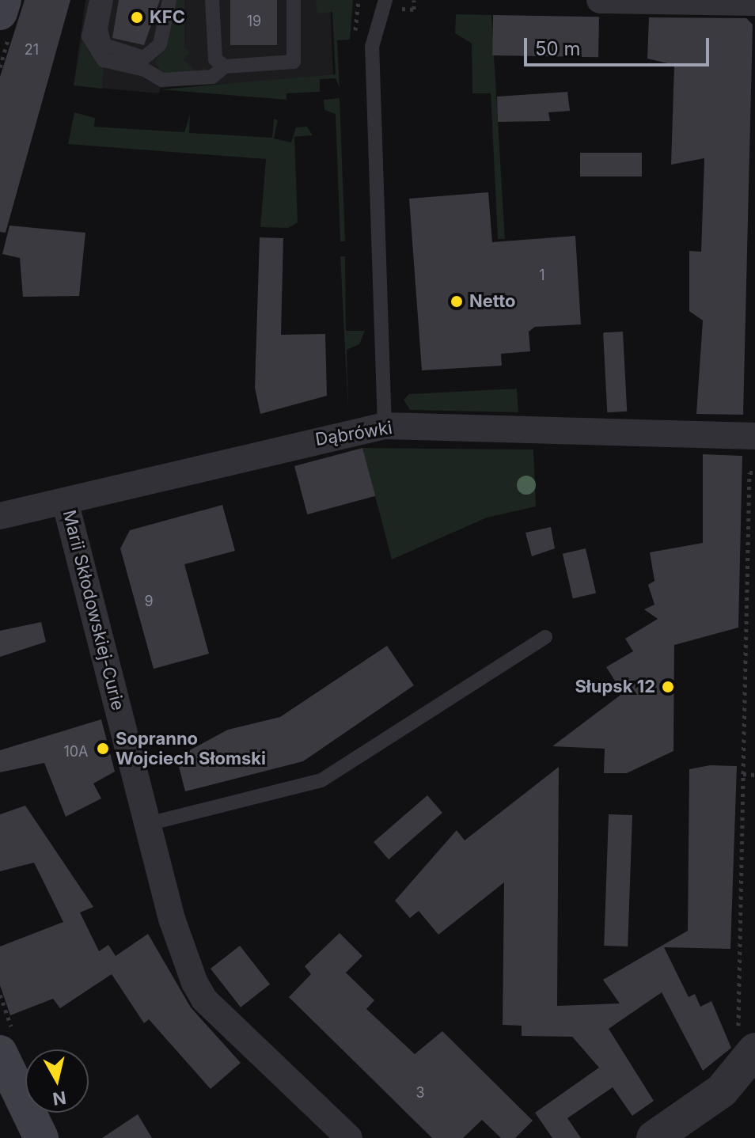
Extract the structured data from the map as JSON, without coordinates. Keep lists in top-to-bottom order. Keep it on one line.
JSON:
{"streets":{"street":["Dąbrówki","Marii Skłodowskiej-Curie"]},"crossings":[["Dąbrówki","Marii Skłodowskiej-Curie"]],"places":["KFC","Netto","Słupsk 12","Sopranno Wojciech Słomski"],"house_numbers":["19","21","1","9","10A","3"],"scale_bar":"50 m","north":"bottom"}
